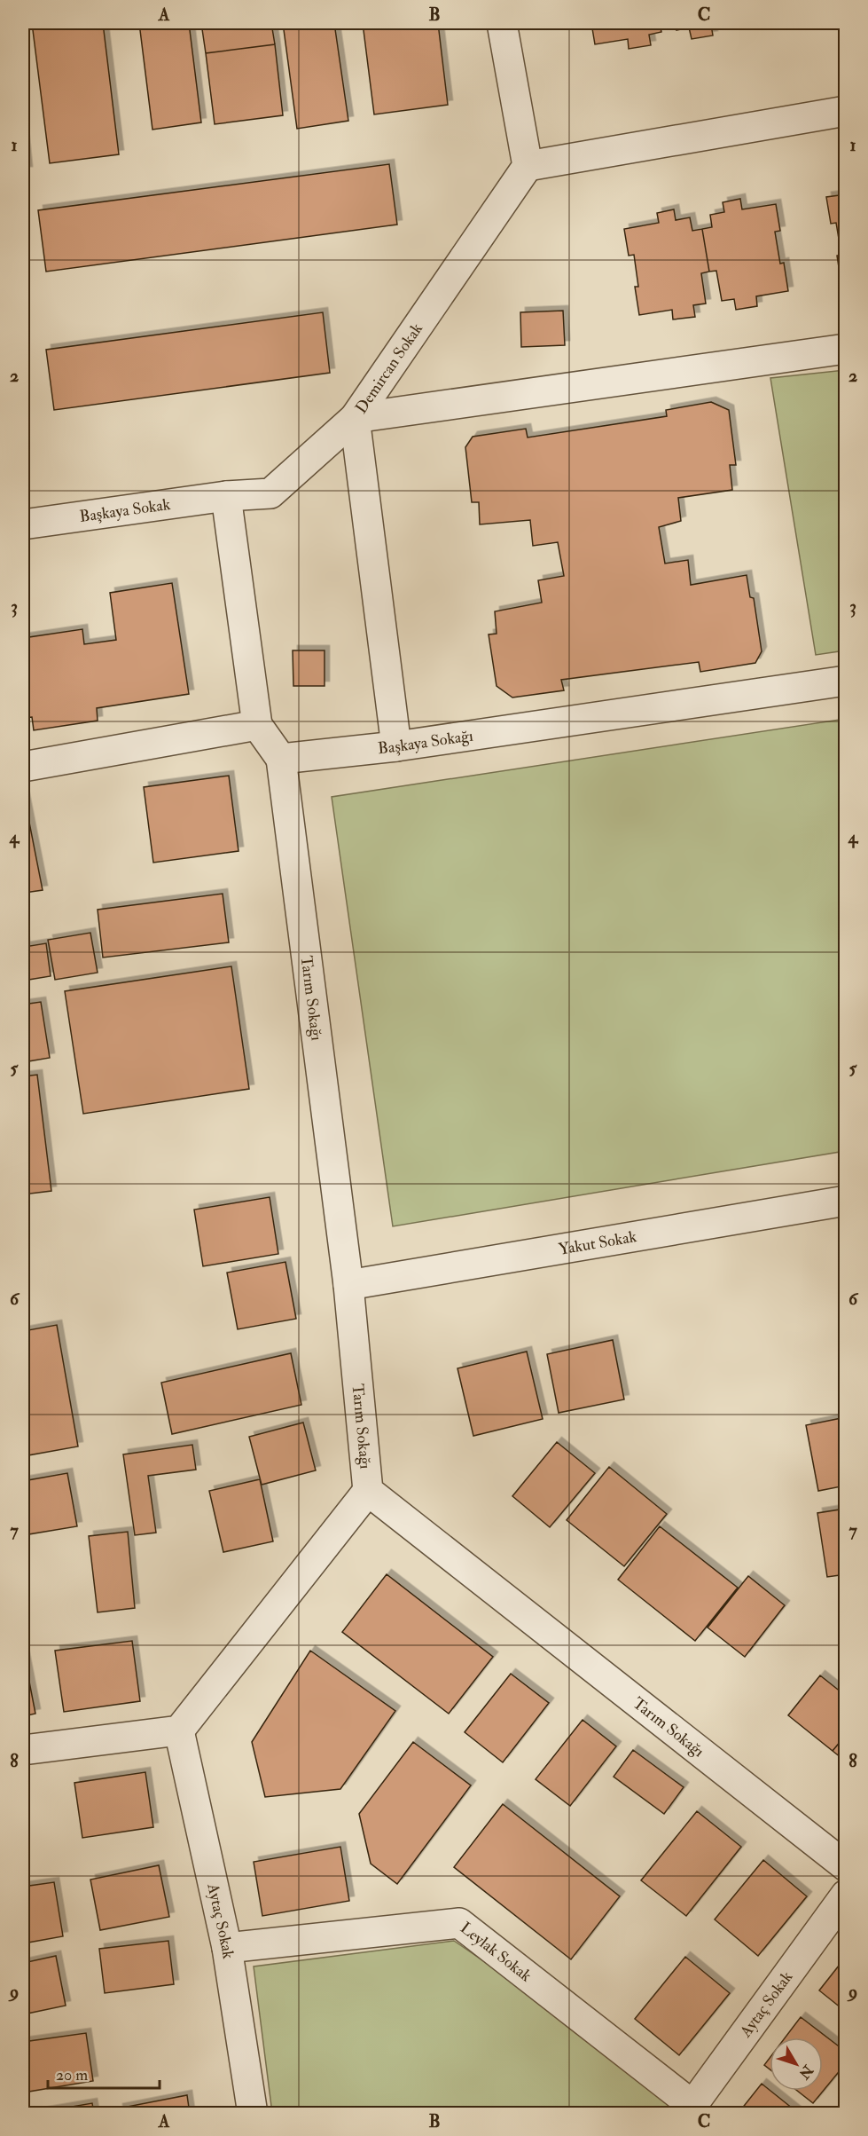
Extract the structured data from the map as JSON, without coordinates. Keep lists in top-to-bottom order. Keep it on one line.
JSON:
{"streets":{"street":["Demircan Sokak","Başkaya Sokak","Başkaya Sokağı","Tarım Sokağı","Yakut Sokak","Aytaç Sokak","Leylak Sokak"]},"crossings":[["Demircan Sokak","Başkaya Sokak"],["Demircan Sokak","Başkaya Sokağı"],["Başkaya Sokağı","Tarım Sokağı"],["Tarım Sokağı","Yakut Sokak"],["Aytaç Sokak","Leylak Sokak"]],"scale_bar":"20 m","north":"bottom right","grid":{"columns":["A","B","C"],"rows":["1","2","3","4","5","6","7","8","9"]}}
